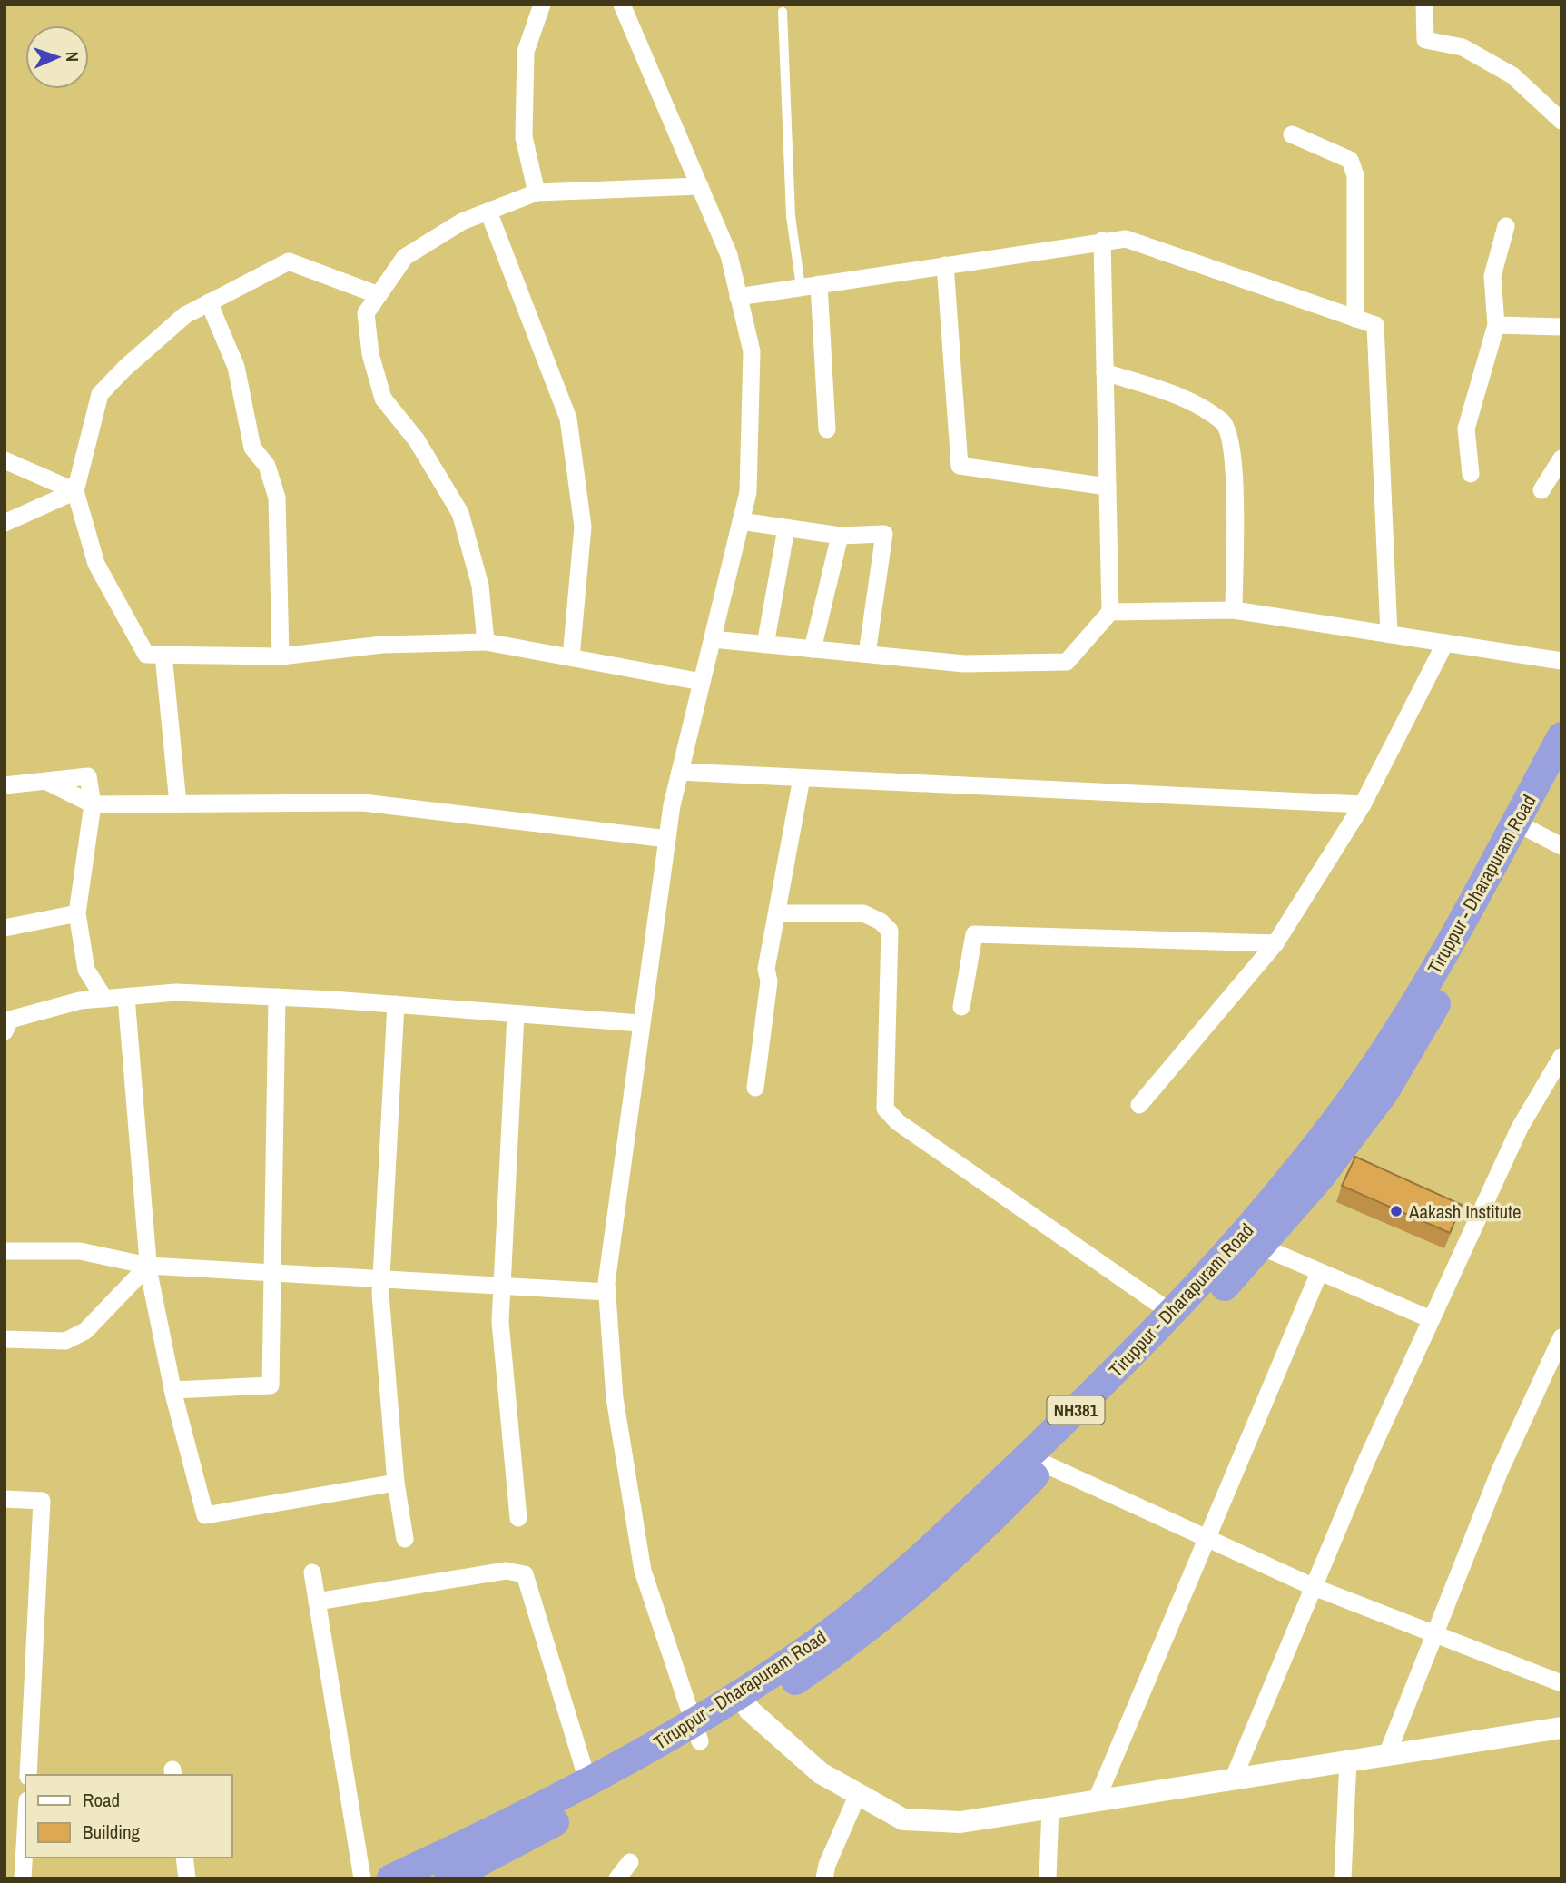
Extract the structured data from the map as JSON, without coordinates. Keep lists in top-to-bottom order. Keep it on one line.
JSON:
{"streets":{"highway":["Tiruppur - Dharapuram Road","NH381"]},"crossings":[["Tiruppur - Dharapuram Road","NH381"]],"places":["Aakash Institute"],"legend":["Road","Building"],"north":"right"}
